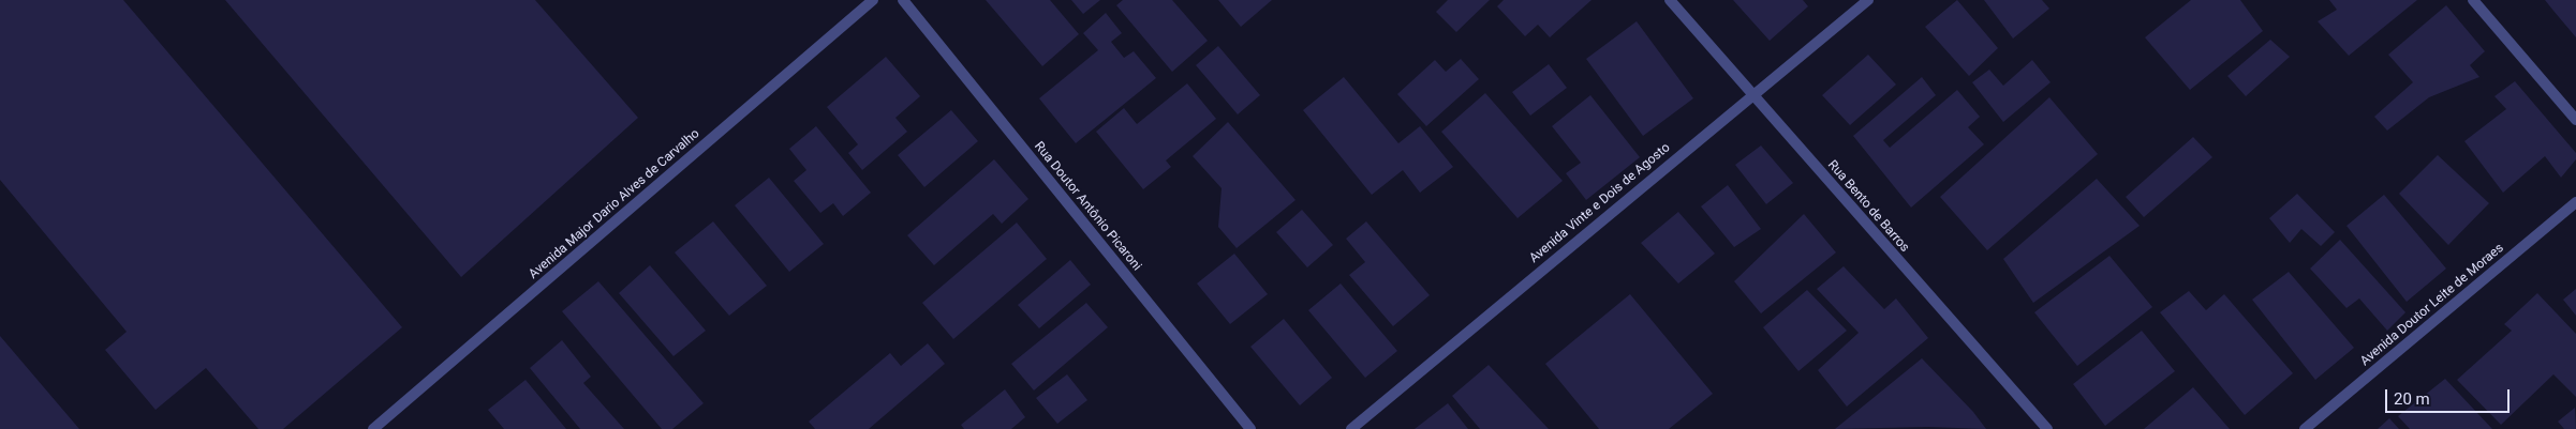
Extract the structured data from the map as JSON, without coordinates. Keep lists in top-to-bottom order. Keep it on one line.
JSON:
{"streets":{"street":["Avenida Vinte e Dois de Agosto","Avenida Major Dario Alves de Carvalho","Rua Doutor Antônio Picaroni","Rua Bento de Barros","Avenida Doutor Leite de Moraes"]},"crossings":[["Avenida Vinte e Dois de Agosto","Rua Bento de Barros"]],"scale_bar":"20 m"}
